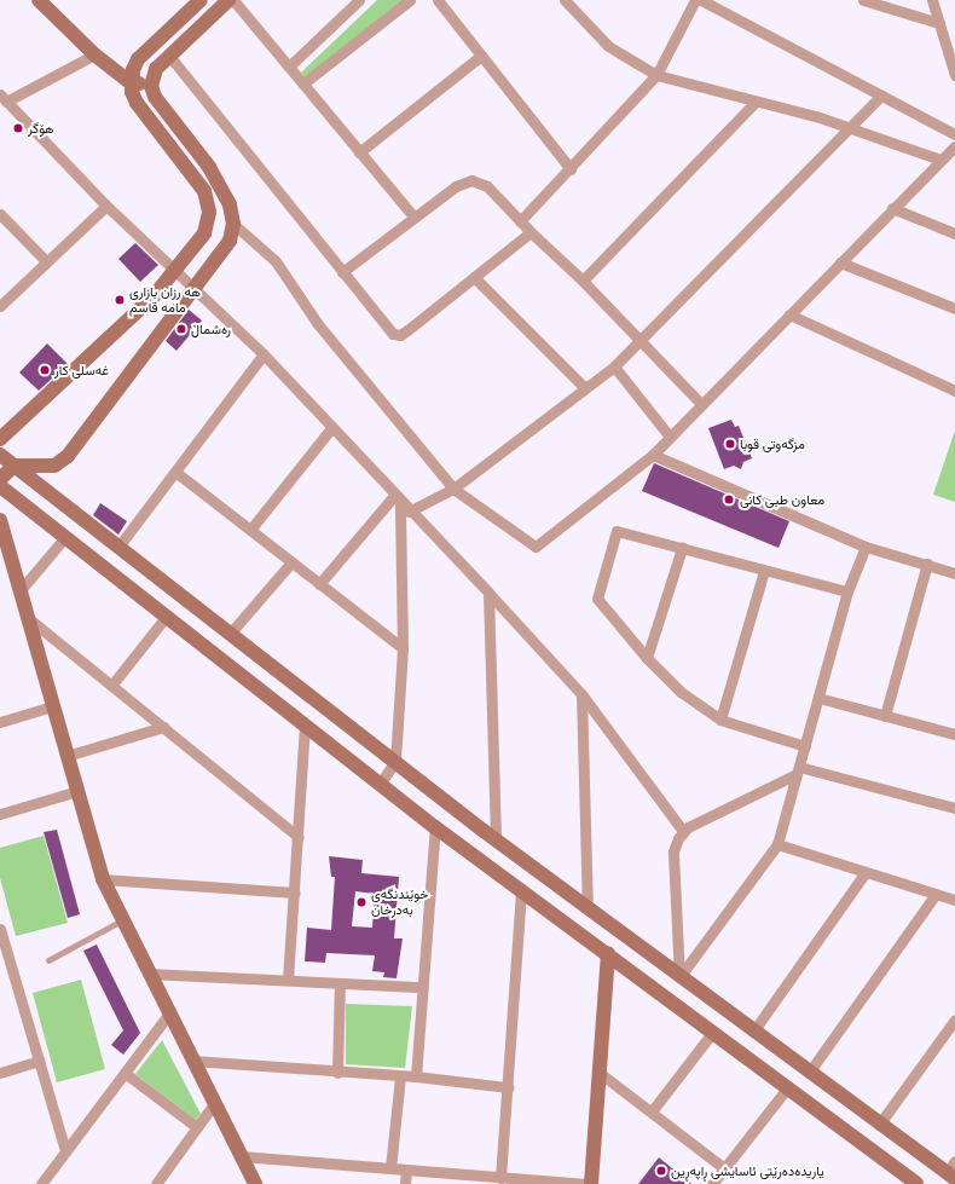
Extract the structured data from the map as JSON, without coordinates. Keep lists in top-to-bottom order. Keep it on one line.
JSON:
{"places":["هۆگر","هه رزان بازارى مامه قاسم","رەشماڵ","غەسلی کار","مزگەوتی قوبا","معاون طبی کانی","خوێندنگەی بەدرخان","یاریدەدەرێتی ئاسایشی ڕاپەڕین"]}
